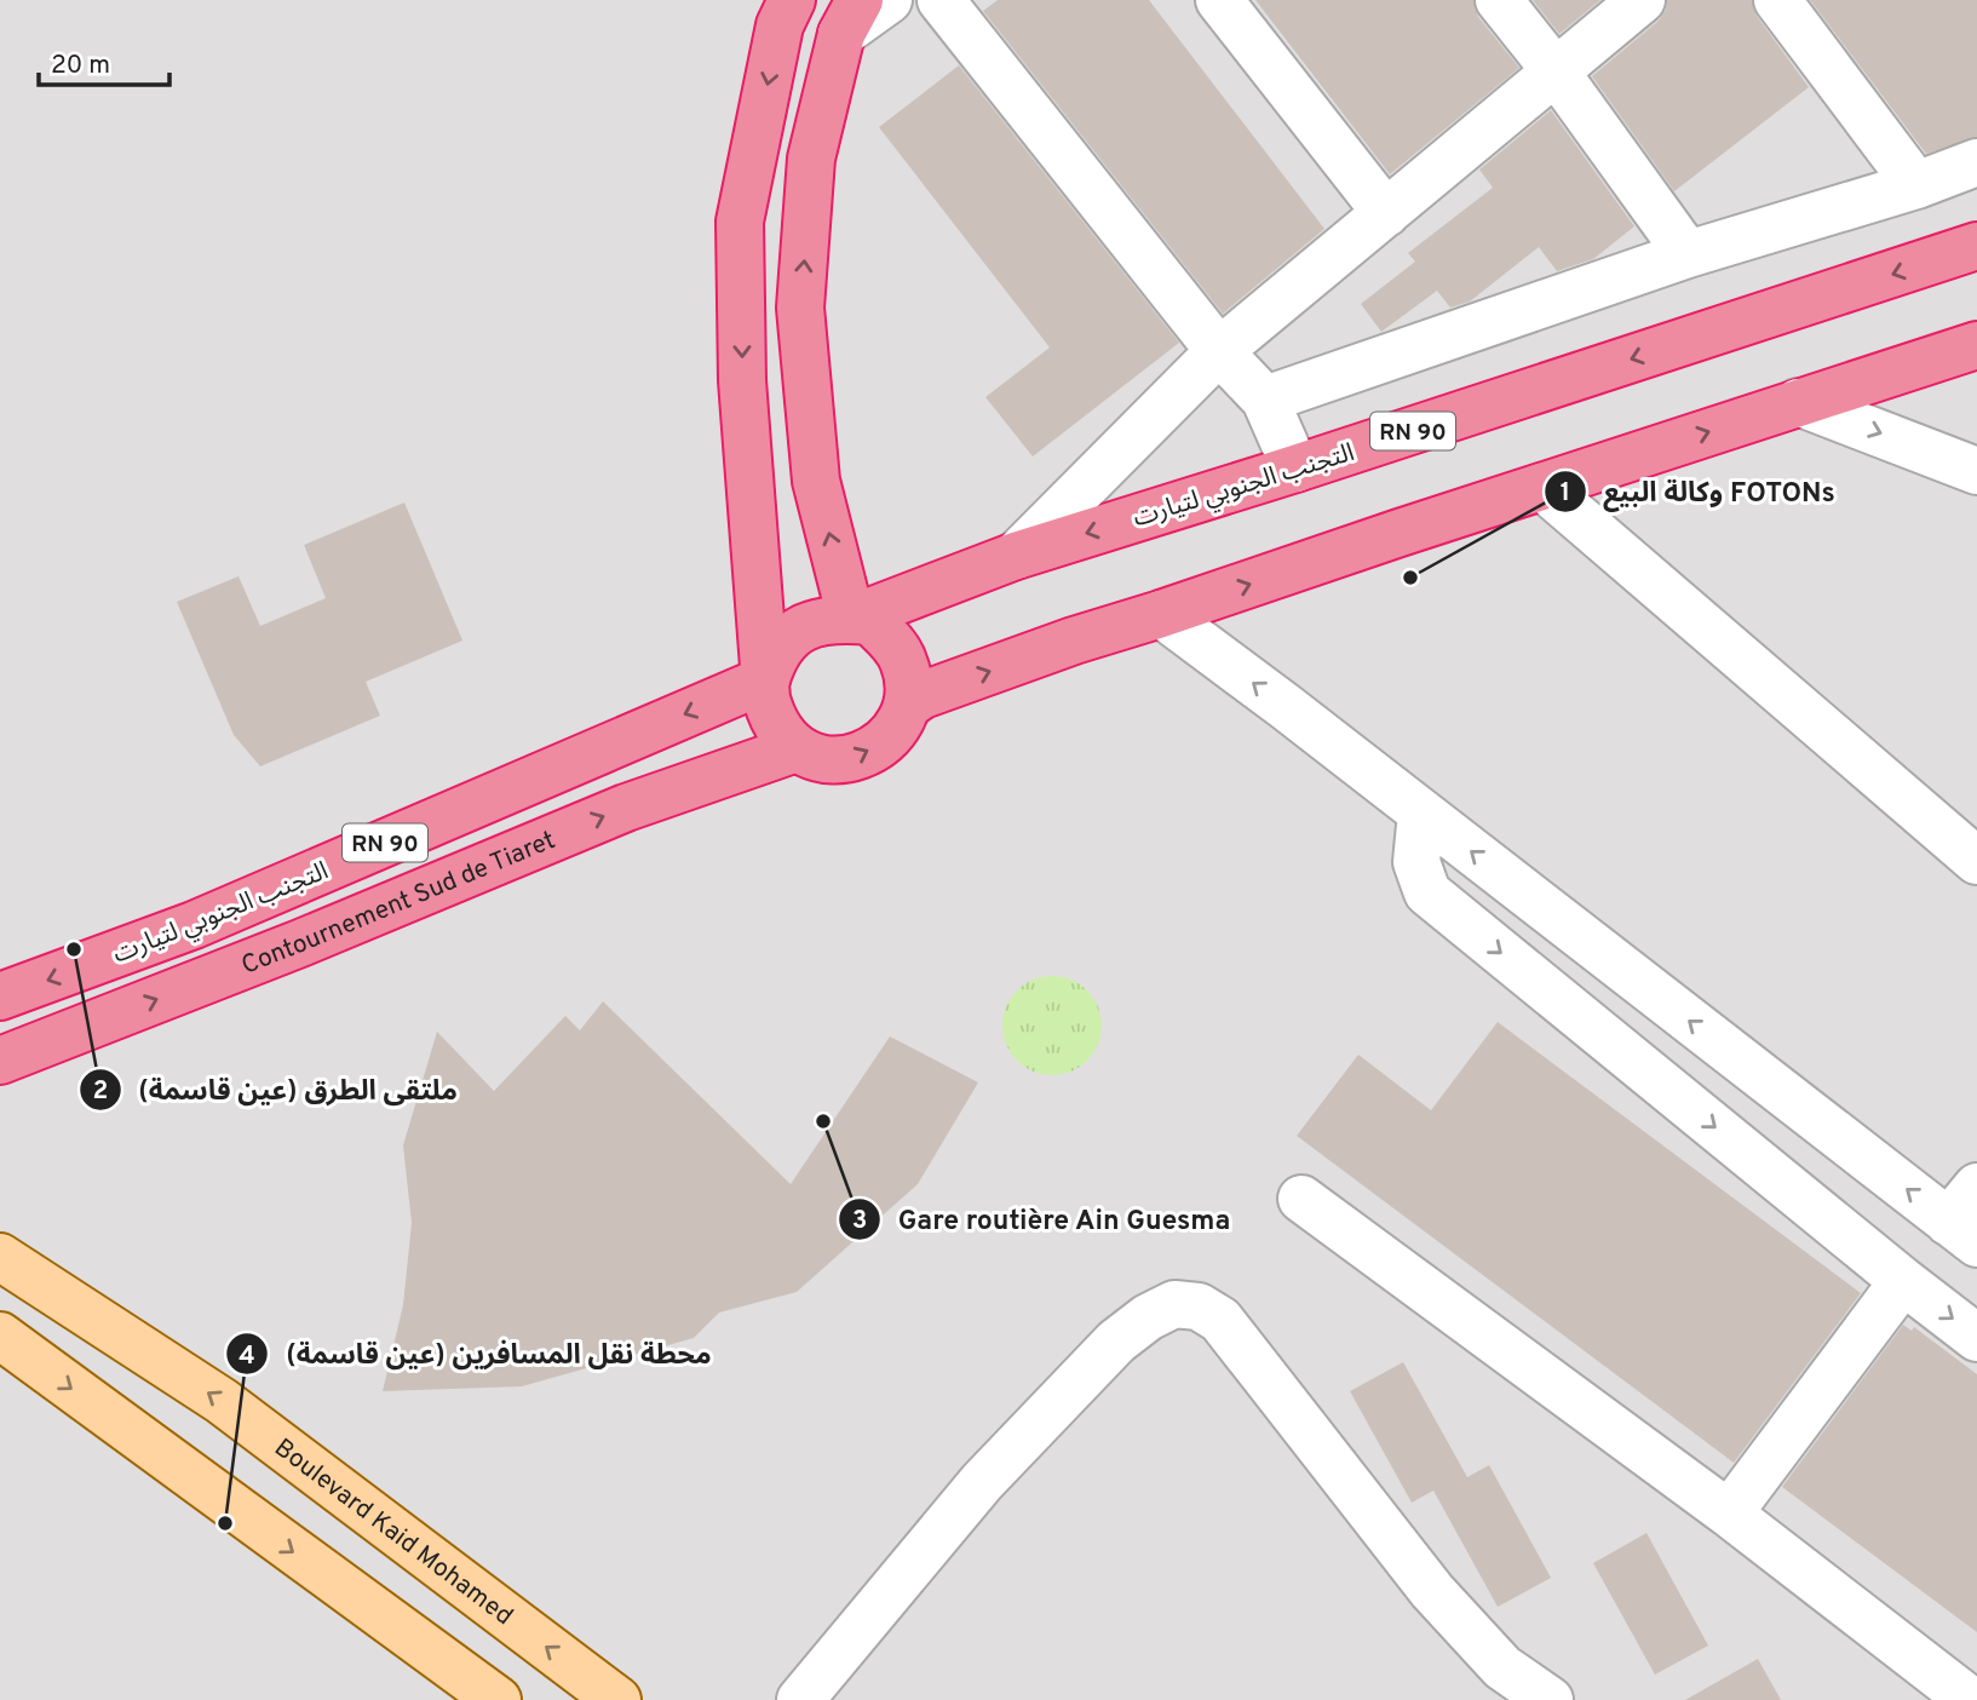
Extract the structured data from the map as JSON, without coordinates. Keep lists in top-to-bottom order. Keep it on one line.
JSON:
{"streets":{"highway":["RN 90","التجنب الجنوبي لتيارت","Contournement Sud de Tiaret"],"main road":["Boulevard Kaid Mohamed"]},"crossings":[["التجنب الجنوبي لتيارت","Contournement Sud de Tiaret"]],"one_way":["Contournement Sud de Tiaret"],"places":["وكالة البيع FOTONs","ملتقى الطرق (عين قاسمة)","Gare routière Ain Guesma","محطة نقل المسافرين (عين قاسمة)"],"scale_bar":"20 m"}
